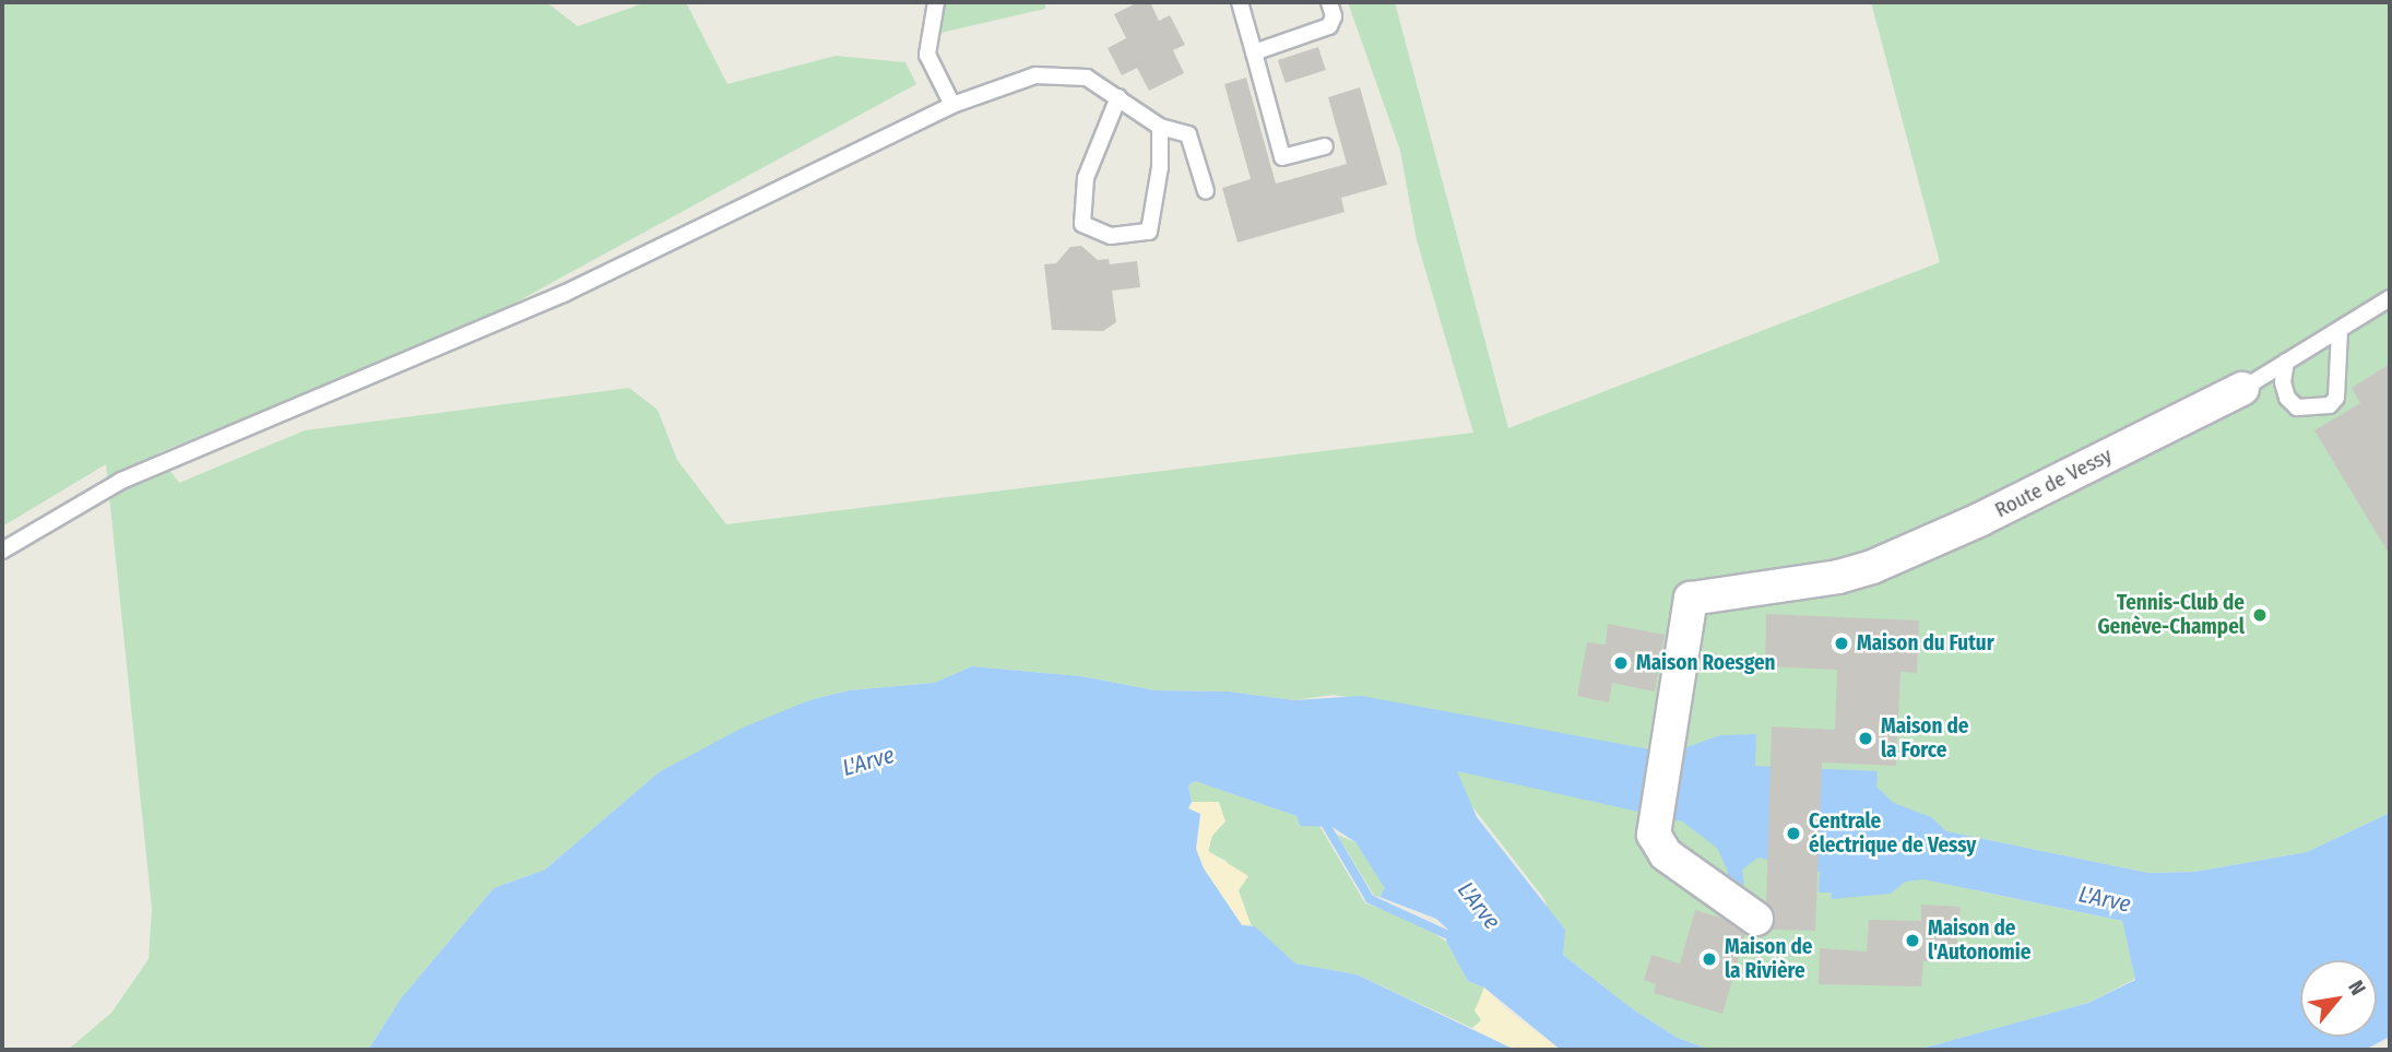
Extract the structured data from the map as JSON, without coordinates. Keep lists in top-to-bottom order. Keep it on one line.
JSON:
{"streets":{"street":["Route de Vessy"]},"water":["L'Arve"],"places":["Tennis-Club de Genève-Champel","Maison du Futur","Maison Roesgen","Maison de la Force","Centrale électrique de Vessy","Maison de l'Autonomie","Maison de la Rivière"],"north":"top right"}
